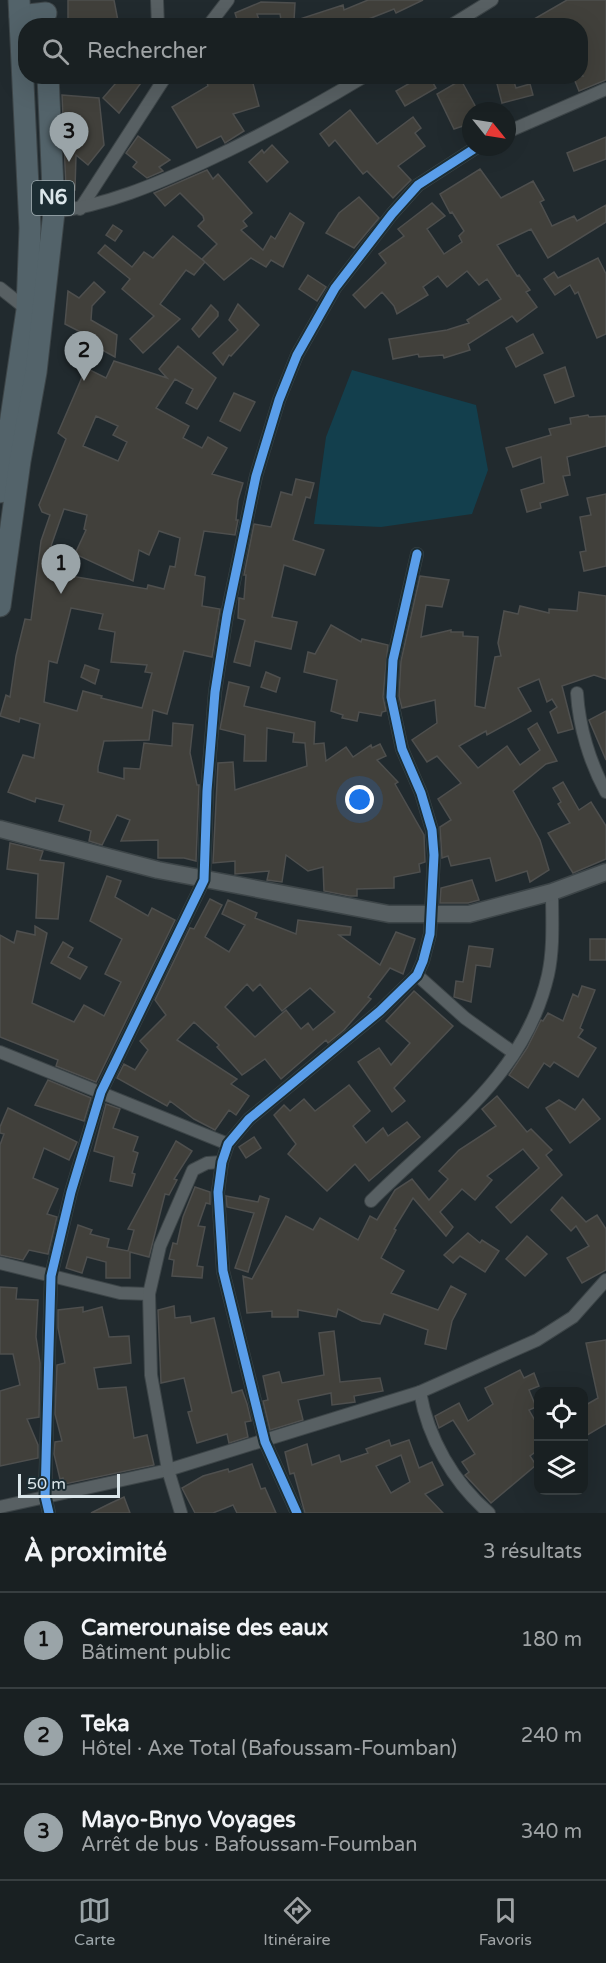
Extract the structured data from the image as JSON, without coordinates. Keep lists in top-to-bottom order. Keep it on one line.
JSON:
{"streets":{"highway":["N6"]},"scale_bar":"50 m","north":"bottom right","page":{"search":"Rechercher","pins":["3","2","1"],"scale":"50 m","heading":["À proximité","3 résultats"],"list":[{"mark":"1","name":"Camerounaise des eaux","note":"Bâtiment public","value":"180 m"},{"mark":"2","name":"Teka","note":"Hôtel · Axe Total (Bafoussam-Foumban)","value":"240 m"},{"mark":"3","name":"Mayo-Bnyo Voyages","note":"Arrêt de bus · Bafoussam-Foumban","value":"340 m"}],"nav":["Carte","Itinéraire","Favoris"]}}
